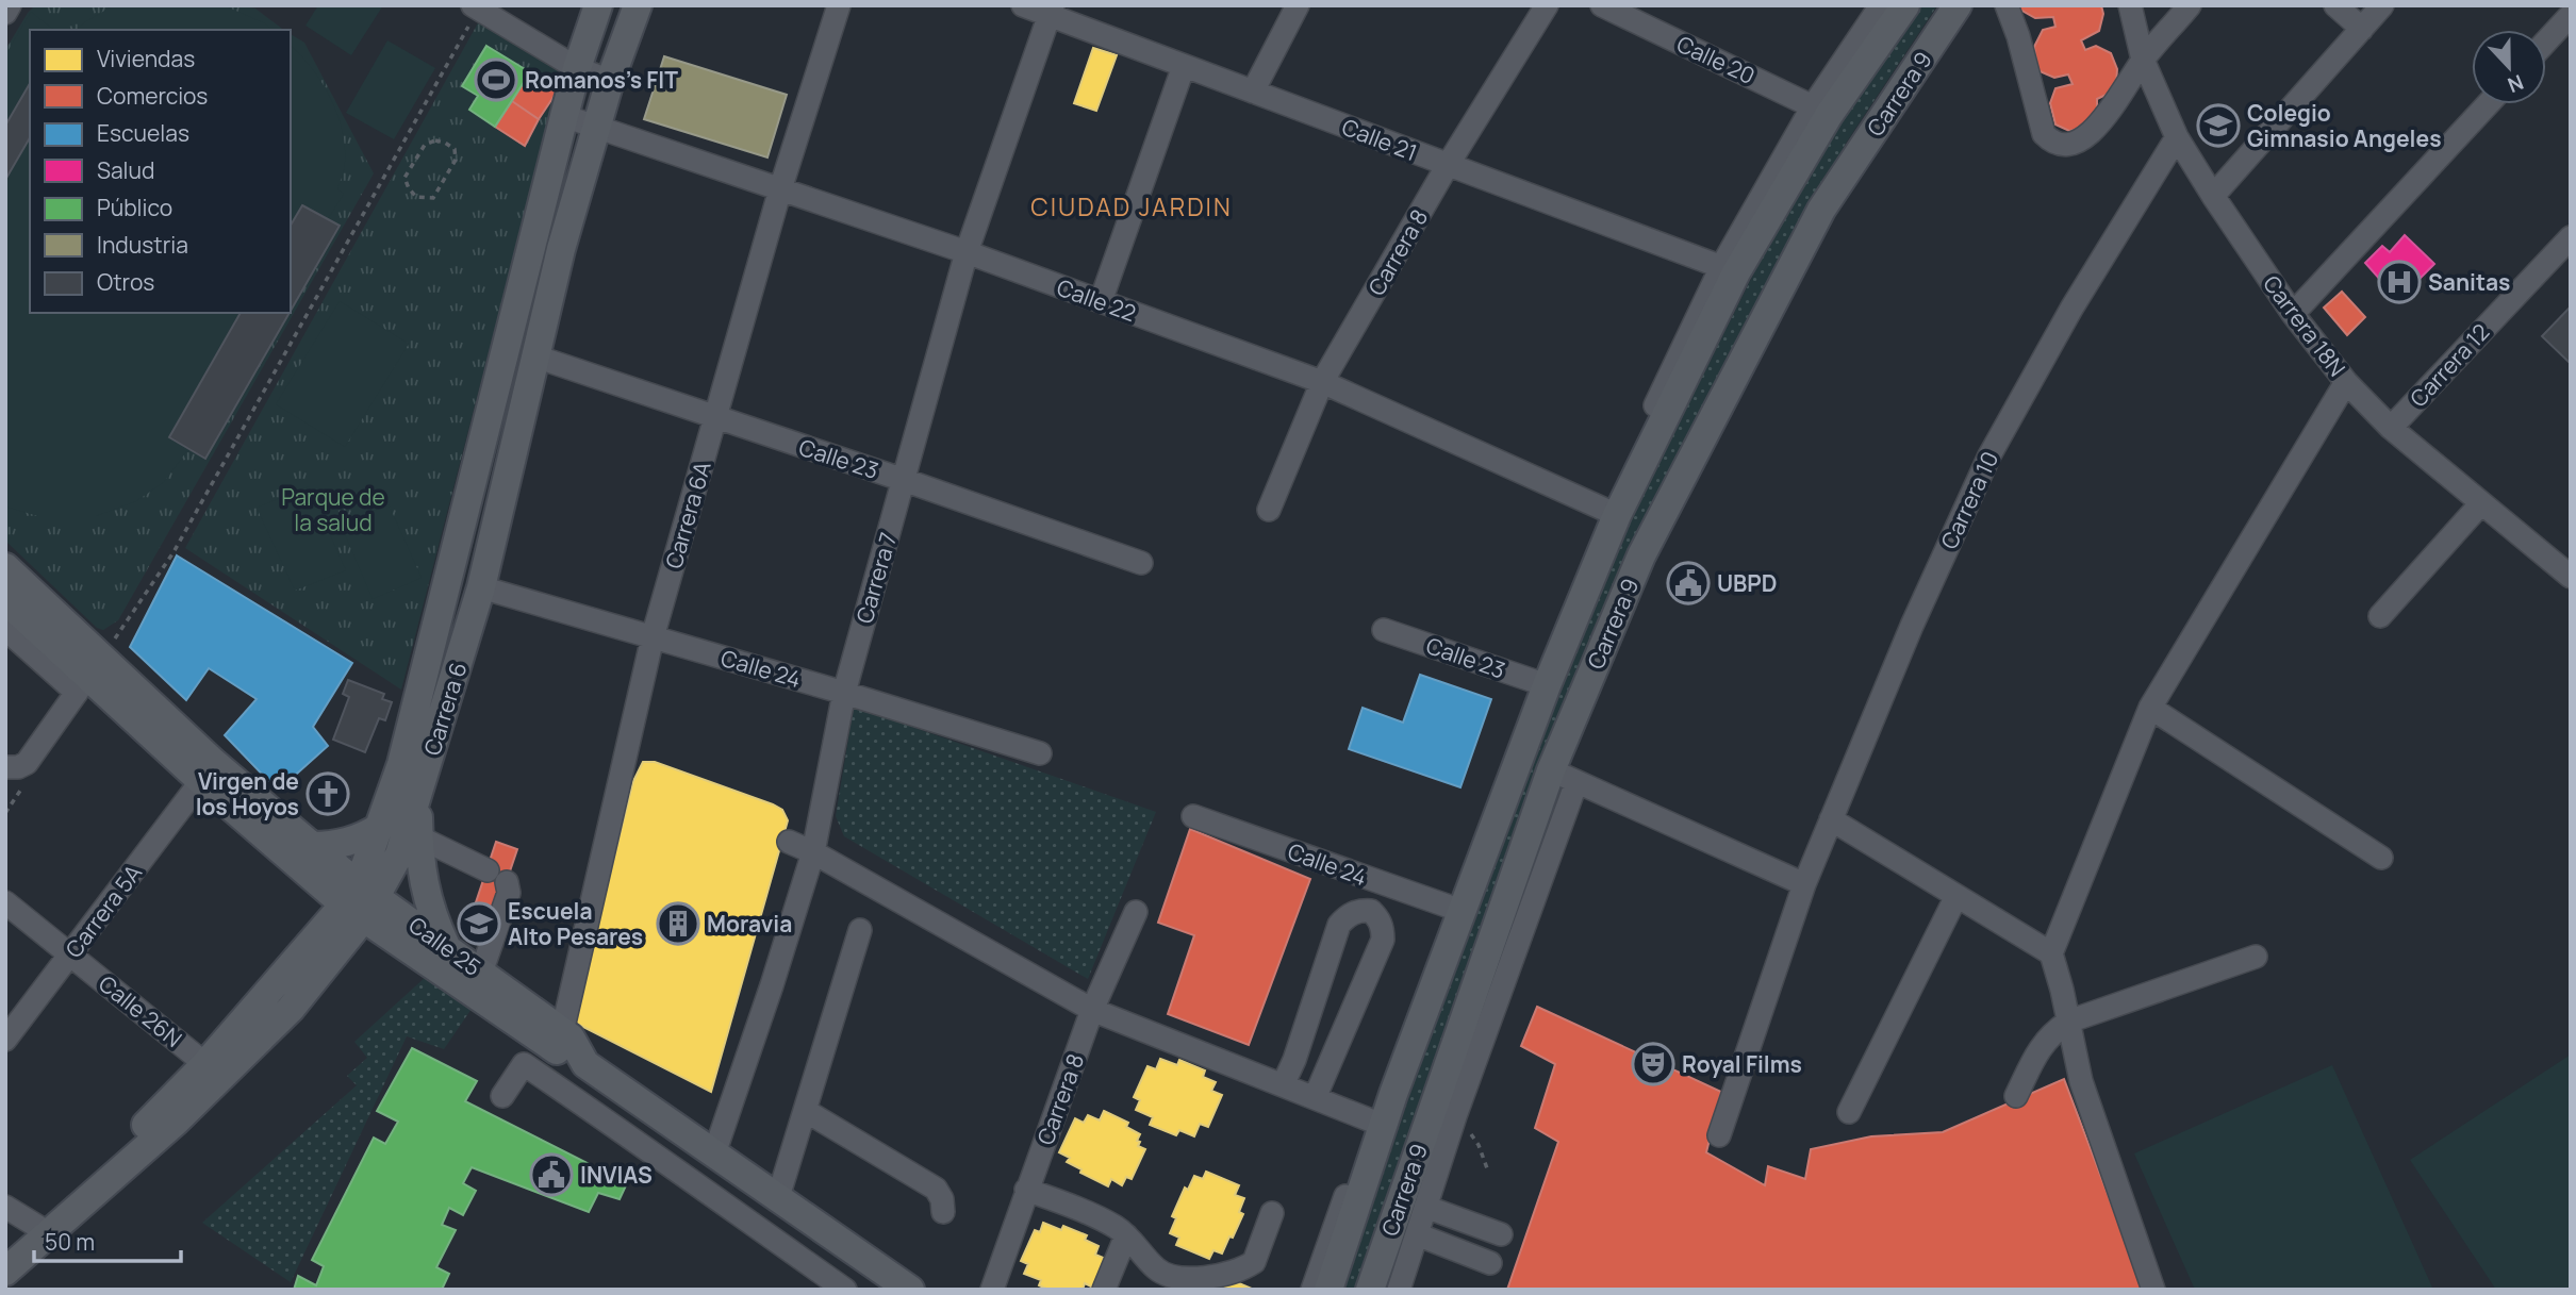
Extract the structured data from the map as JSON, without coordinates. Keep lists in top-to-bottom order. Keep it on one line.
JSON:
{"streets":{"main road":["Carrera 9","Carrera 6","Calle 25"],"street":["Calle 20","Calle 21","Carrera 8","Calle 22","Carrera 18N","Carrera 12","Calle 23","Carrera 10","Carrera 6A","Carrera 7","Calle 24","Carrera 5A","Calle 26N"]},"crossings":[["Calle 20","Carrera 9"],["Carrera 9","Calle 21"],["Carrera 9","Calle 22"],["Carrera 9","Calle 23"],["Carrera 9","Calle 24"],["Calle 21","Carrera 8"],["Calle 21","Carrera 7"],["Carrera 8","Calle 22"],["Calle 22","Carrera 6A"],["Calle 22","Carrera 7"],["Calle 22","Carrera 6"],["Carrera 18N","Carrera 12"],["Carrera 18N","Carrera 10"],["Calle 23","Carrera 6A"],["Calle 23","Carrera 7"],["Calle 23","Carrera 6"],["Carrera 6A","Calle 24"],["Carrera 6A","Calle 25"],["Carrera 7","Calle 24"],["Carrera 7","Calle 25"],["Calle 24","Carrera 6"],["Carrera 6","Calle 25"],["Carrera 6","Calle 26N"],["Carrera 5A","Calle 26N"]],"districts":["CIUDAD JARDIN"],"parks":["Parque de la salud"],"places":{"sports":["Romanos's FIT"],"school or university":["Colegio Gimnasio Angeles","Escuela Alto Pesares"],"hospital":["Sanitas"],"public building":["UBPD","INVIAS"],"church":["Virgen de los Hoyos"],"building":["Moravia"],"theatre":["Royal Films"]},"legend":["Viviendas","Comercios","Escuelas","Salud","Público","Industria","Otros"],"scale_bar":"50 m","north":"bottom"}
